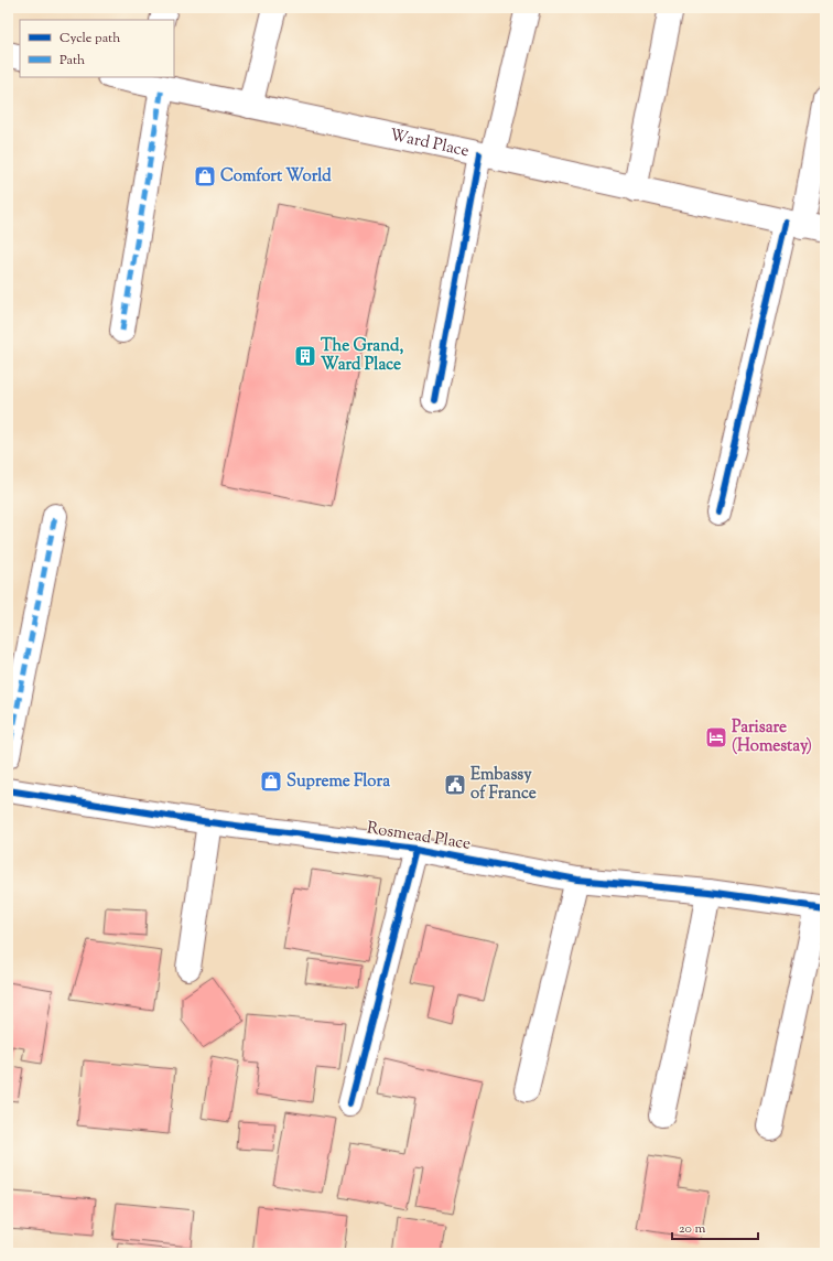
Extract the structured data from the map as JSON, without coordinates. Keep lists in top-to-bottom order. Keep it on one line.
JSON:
{"streets":{"street":["Ward Place","Rosmead Place"]},"places":{"shop":["Comfort World","Supreme Flora"],"building":["The Grand, Ward Place"],"hotel":["Parisare (Homestay)"],"public building":["Embassy of France"]},"legend":["Cycle path","Path"],"scale_bar":"20 m"}
